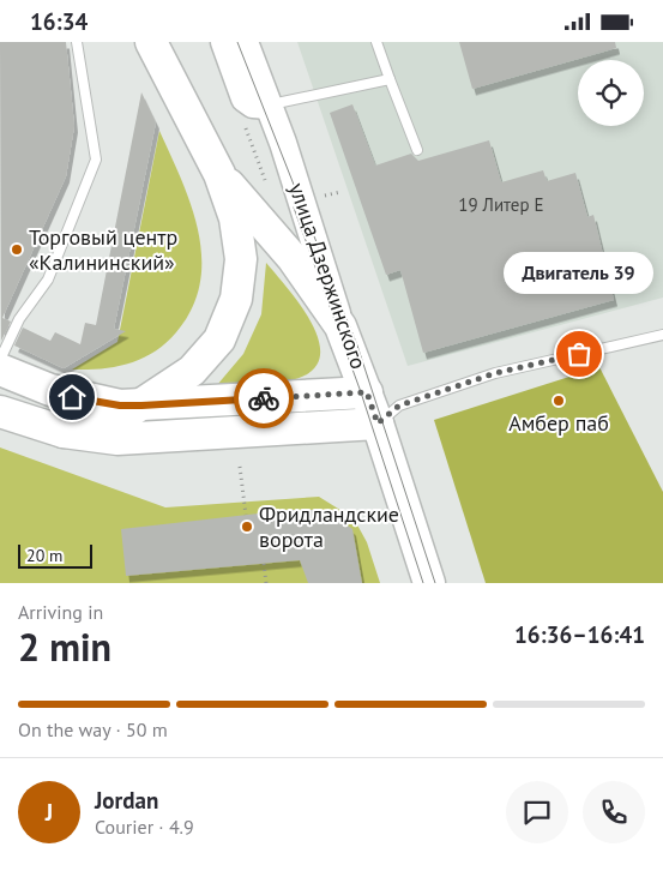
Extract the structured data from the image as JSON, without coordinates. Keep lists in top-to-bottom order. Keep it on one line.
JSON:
{"streets":{"main road":["улица Дзержинского"]},"places":["Торговый центр «Калининский»","Двигатель 39","Амбер паб","Фридландские ворота"],"house_numbers":["19 Литер Е"],"scale_bar":"20 m","page":{"status":"16:34","bubble":"Двигатель 39","scale":"20 m","heading":["2 min","Arriving in","16:36–16:41"],"panel":["Jordan","Courier · 4.9"],"bar":"On the way · 50 m","round":"J"}}
